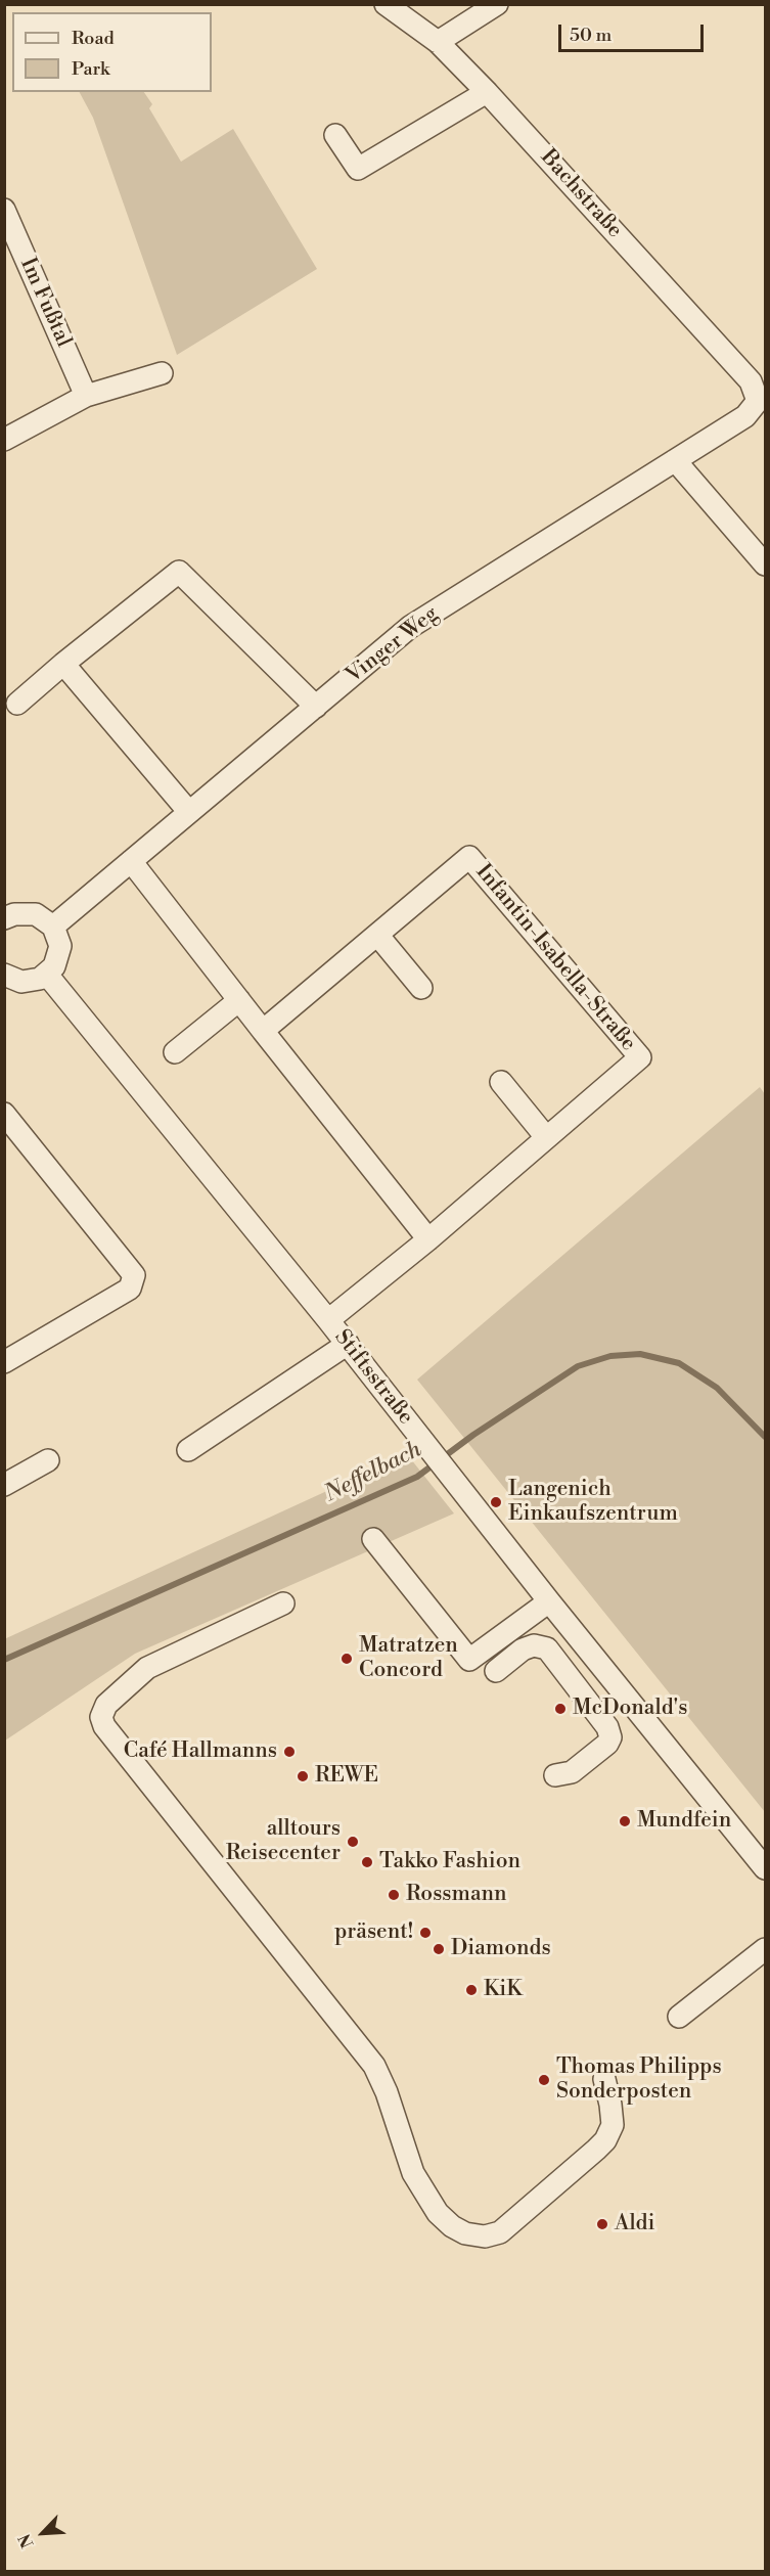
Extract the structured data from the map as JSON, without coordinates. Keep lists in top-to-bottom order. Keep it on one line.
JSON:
{"streets":{"street":["Bachstraße","Im Fußtal","Vinger Weg","Infantin-Isabella-Straße","Stiftsstraße"]},"crossings":[["Bachstraße","Vinger Weg"],["Infantin-Isabella-Straße","Stiftsstraße"]],"water":["Neffelbach"],"places":["Langenich Einkaufszentrum","Matratzen Concord","McDonald's","Café Hallmanns","REWE","Mundfein","alltours Reisecenter","Takko Fashion","Rossmann","präsent!","Diamonds","KiK","Thomas Philipps Sonderposten","Aldi"],"legend":["Road","Park"],"scale_bar":"50 m","north":"bottom left"}
